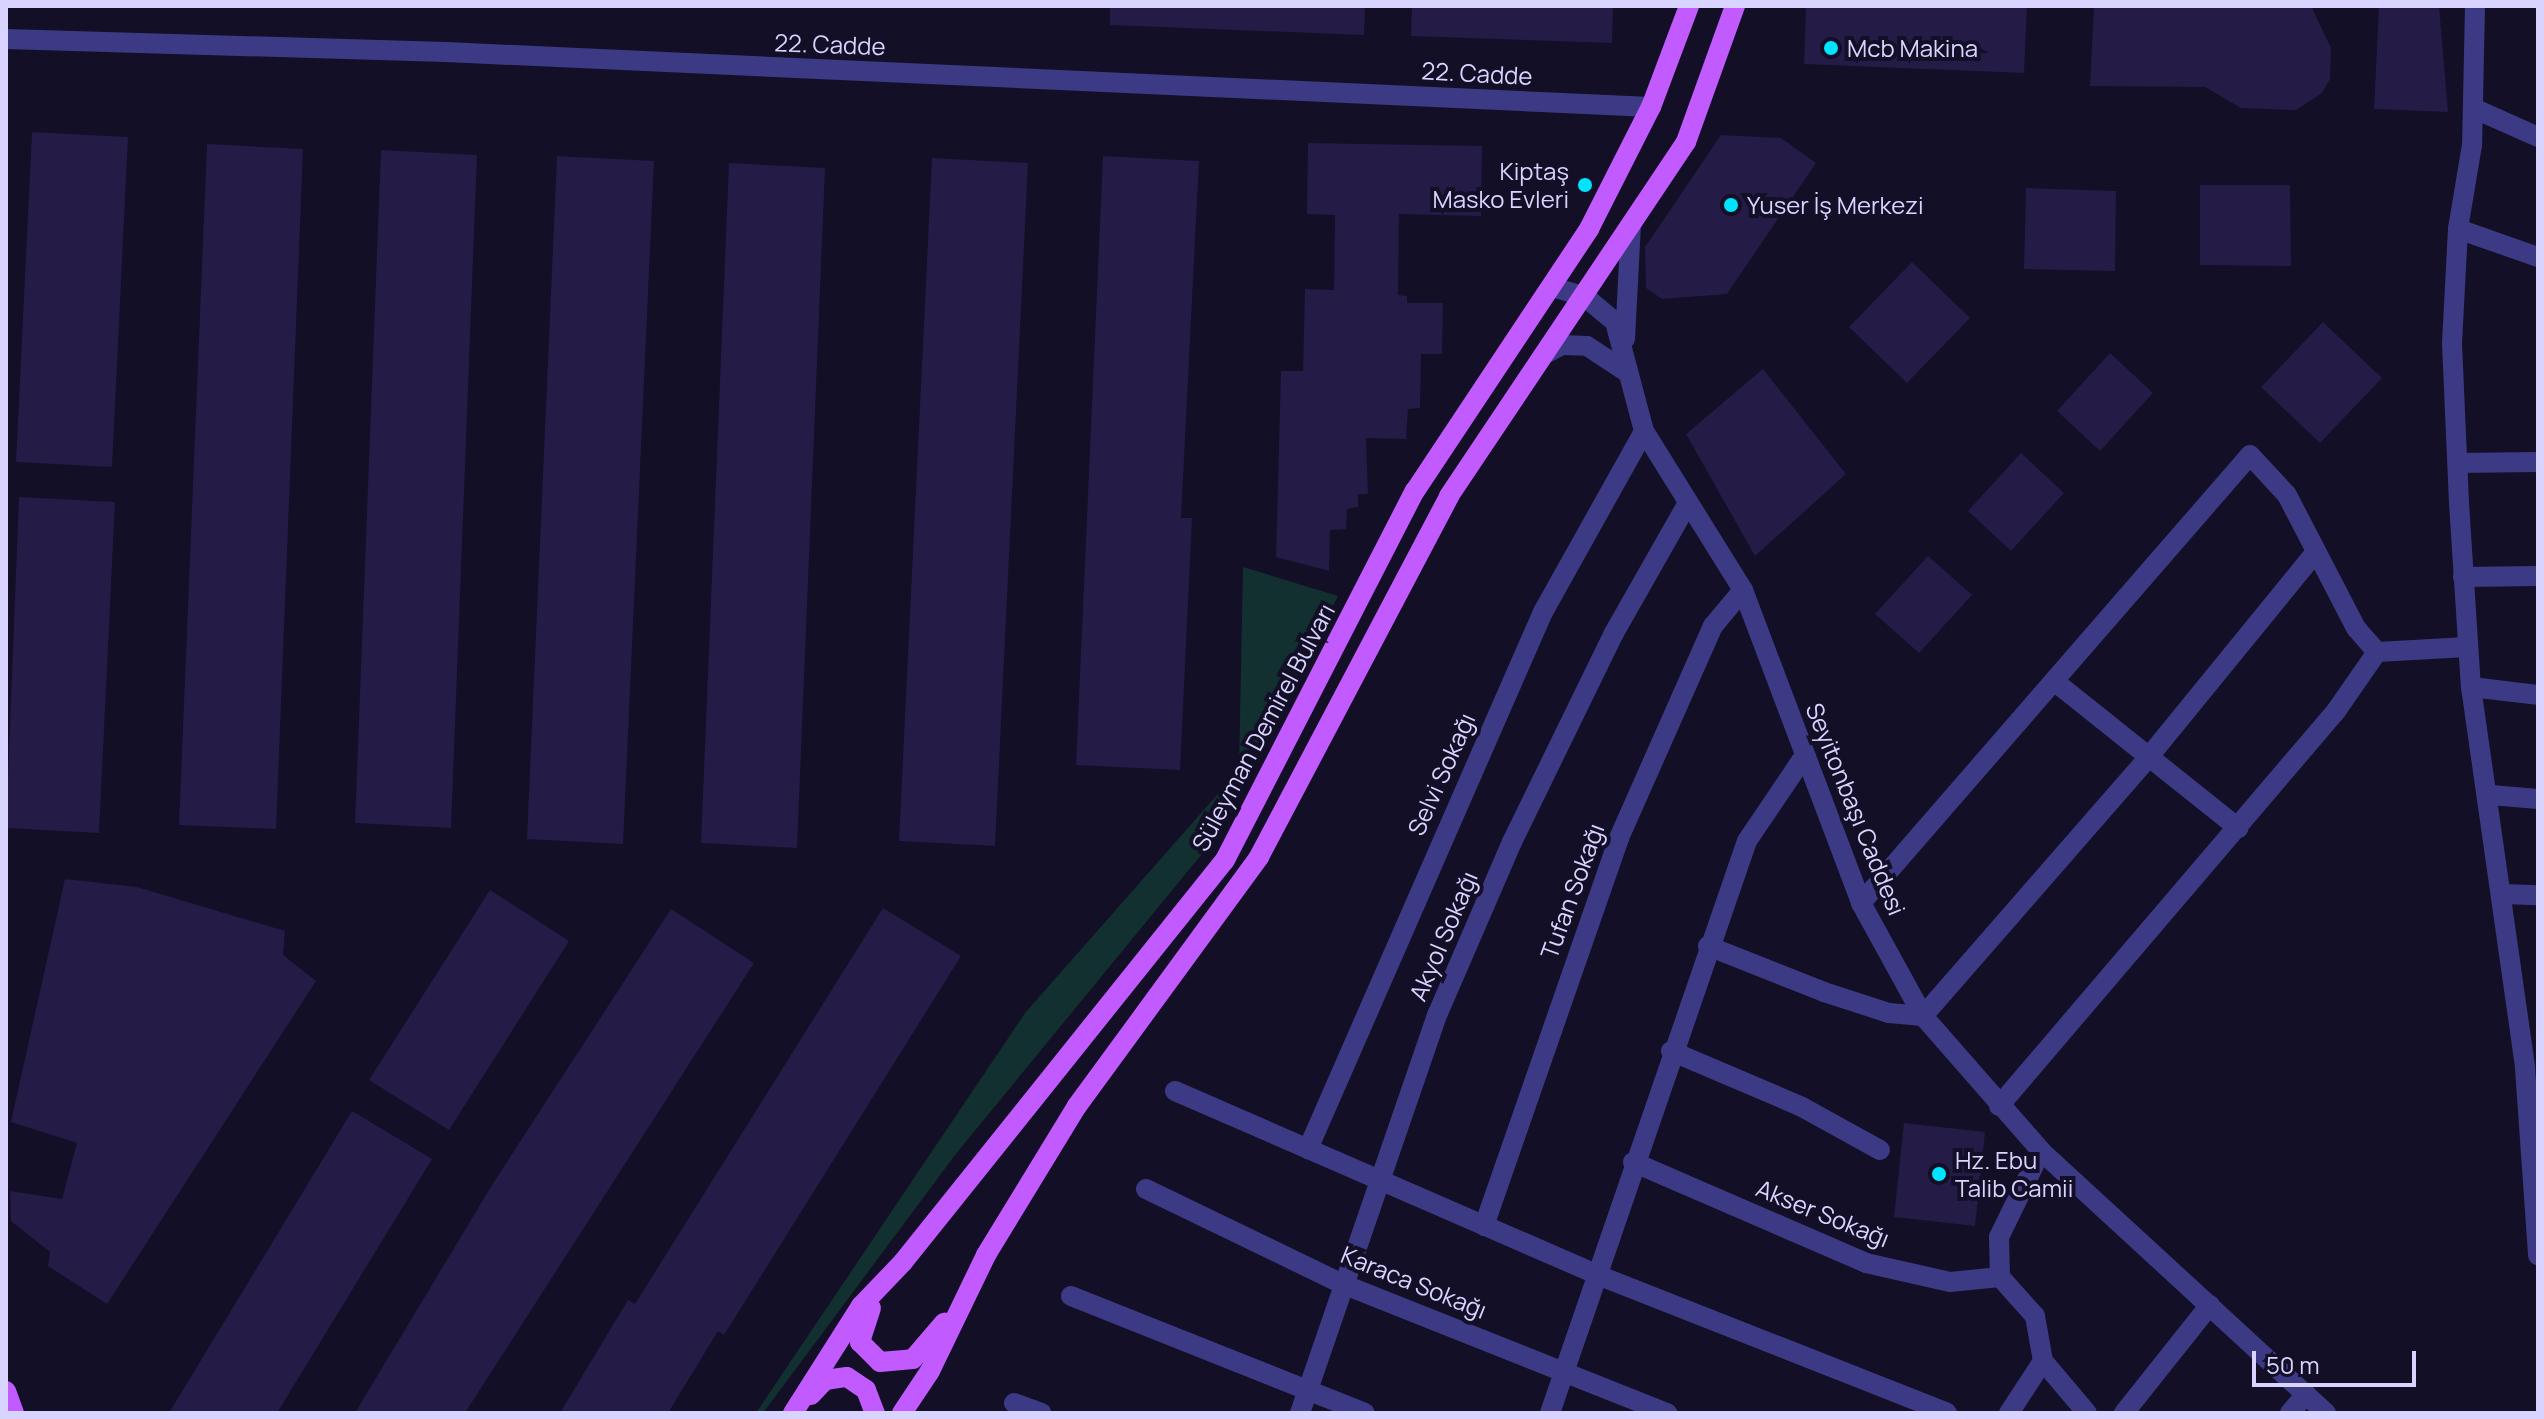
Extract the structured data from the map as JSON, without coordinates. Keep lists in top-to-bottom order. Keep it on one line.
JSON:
{"streets":{"main road":["Süleyman Demirel Bulvarı"],"street":["22. Cadde","Selvi Sokağı","Seyitonbaşı Caddesi","Tufan Sokağı","Akyol Sokağı","Akser Sokağı","Karaca Sokağı"]},"crossings":[["22. Cadde","Süleyman Demirel Bulvarı"],["Süleyman Demirel Bulvarı","Seyitonbaşı Caddesi"],["Selvi Sokağı","Seyitonbaşı Caddesi"],["Seyitonbaşı Caddesi","Tufan Sokağı"],["Seyitonbaşı Caddesi","Akyol Sokağı"],["Akyol Sokağı","Karaca Sokağı"]],"places":["Mcb Makina","Kiptaş Masko Evleri","Yuser İş Merkezi","Hz. Ebu Talib Camii"],"scale_bar":"50 m"}
